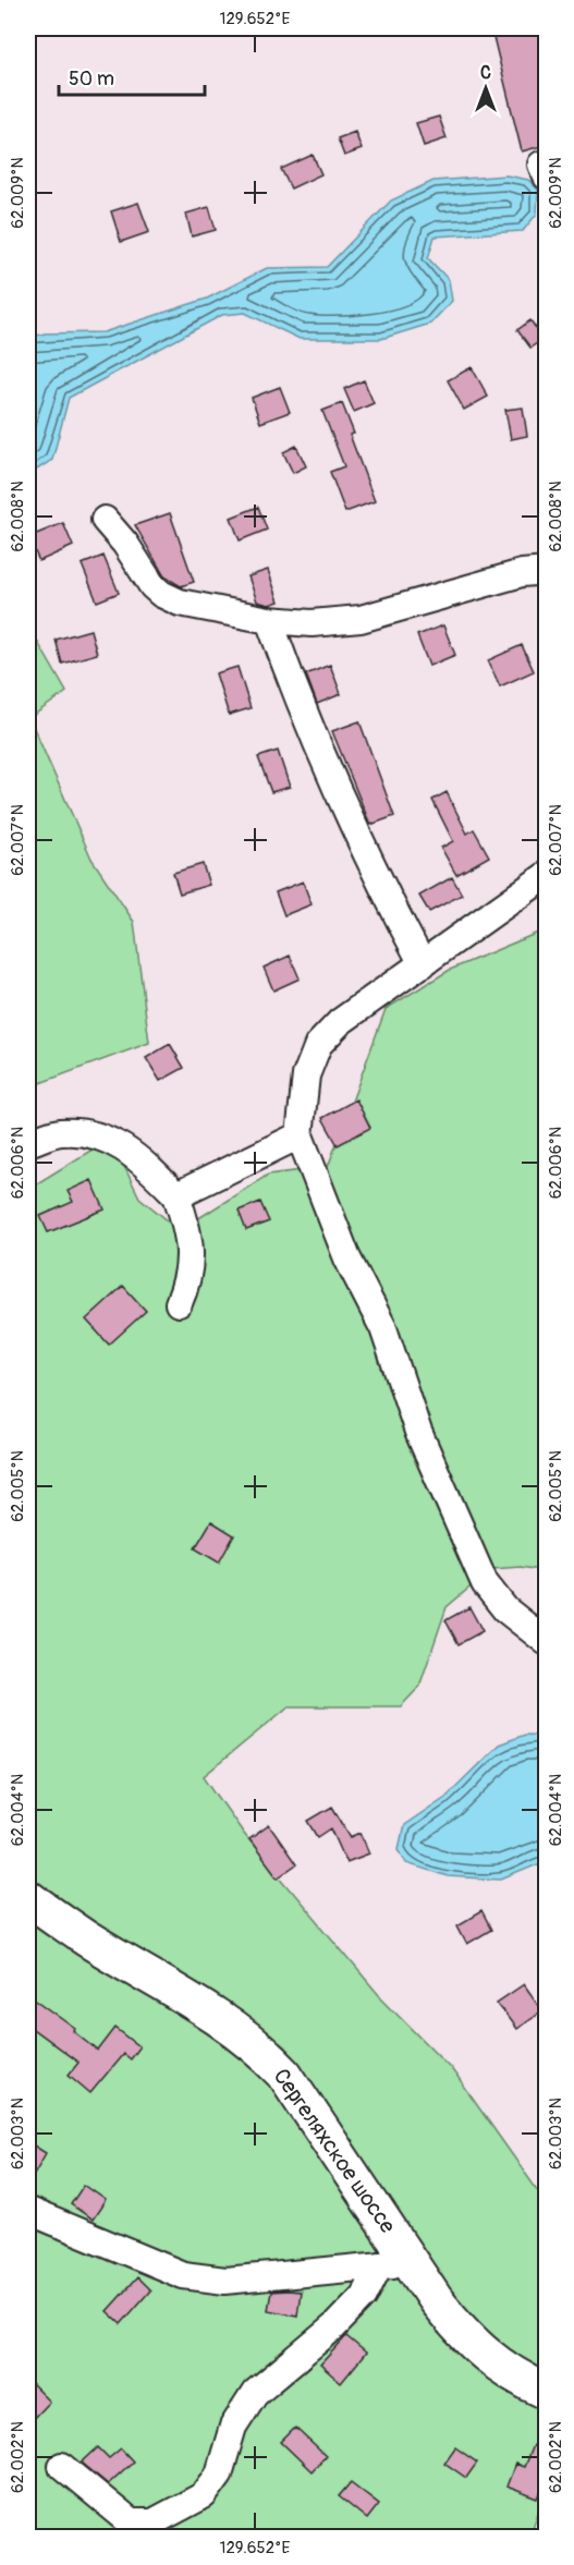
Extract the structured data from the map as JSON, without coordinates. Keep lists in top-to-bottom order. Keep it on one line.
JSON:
{"streets":{"main road":["Сергеляхское шоссе"]},"scale_bar":"50 m","north":"top","coordinates":["129.652°E","62.009°N","62.008°N","62.007°N","62.006°N","62.005°N","62.004°N","62.003°N","62.002°N"]}
